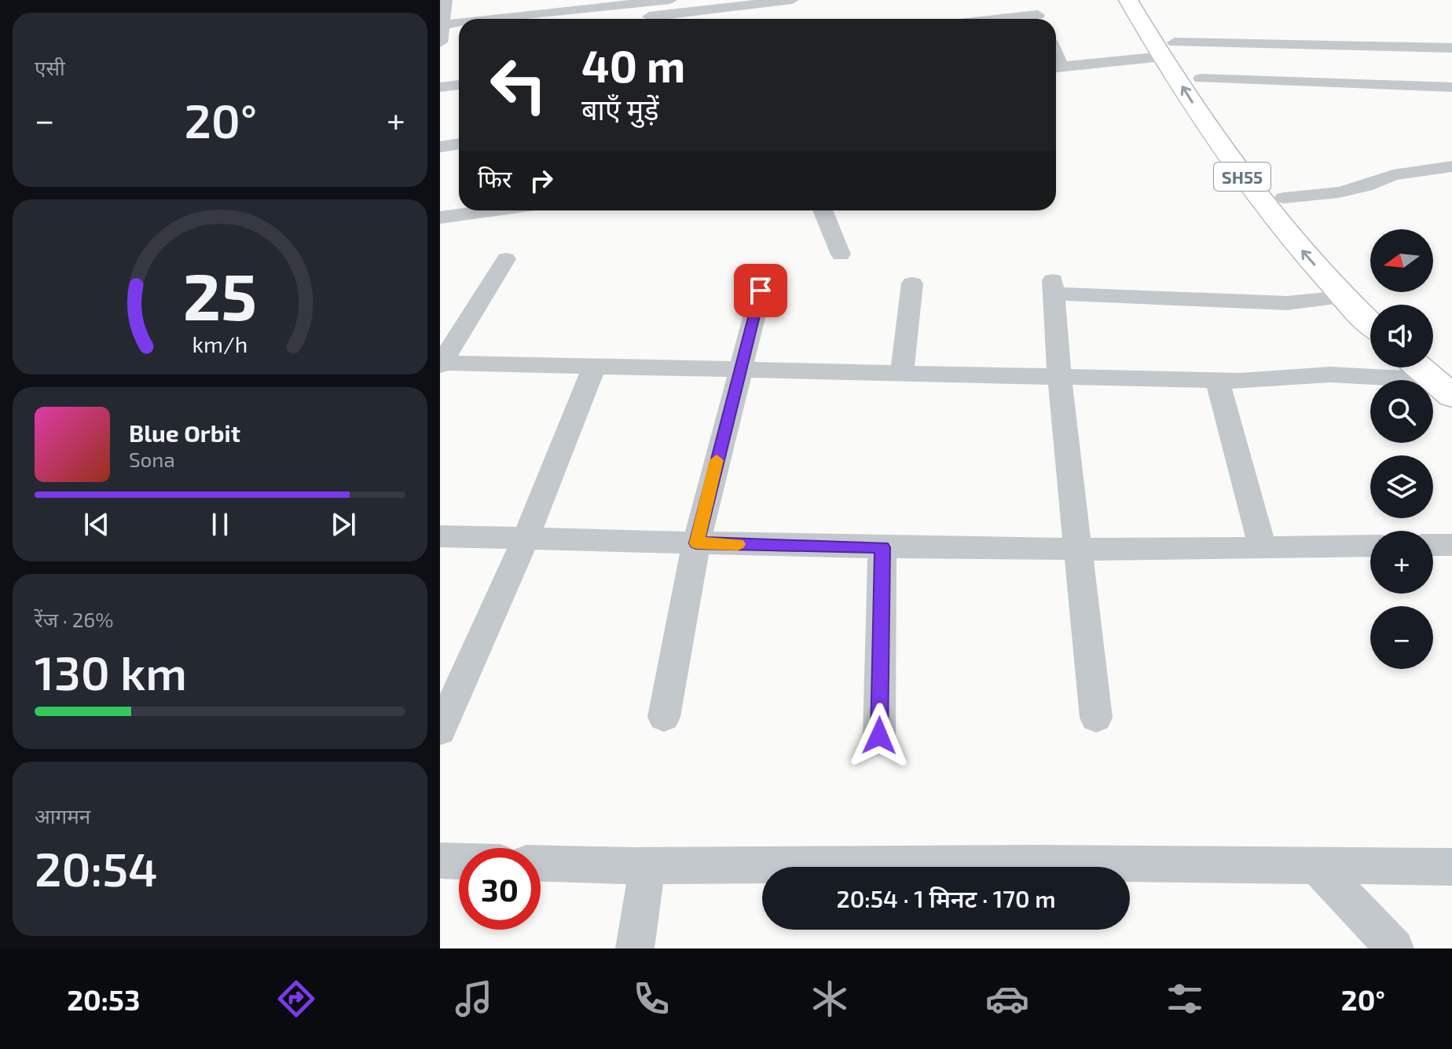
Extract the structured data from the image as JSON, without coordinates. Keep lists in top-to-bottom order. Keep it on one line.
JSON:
{"streets":{"main road":["SH55"]},"north":"left","page":{"tile":["एसी",["रेंज · 26%","130 km"],["आगमन","20:54"]],"turn":["40 m","बाएँ मुड़ें"],"heat":["−","20°","+"],"then":"फिर","map_buttons":["+","−"],"song":["Blue Orbit","Sona"],"limit":"30","trip":"20:54 · 1 मिनट · 170 m","tabs":["20:53","20°"],"gauge":["25","km/h"]}}
